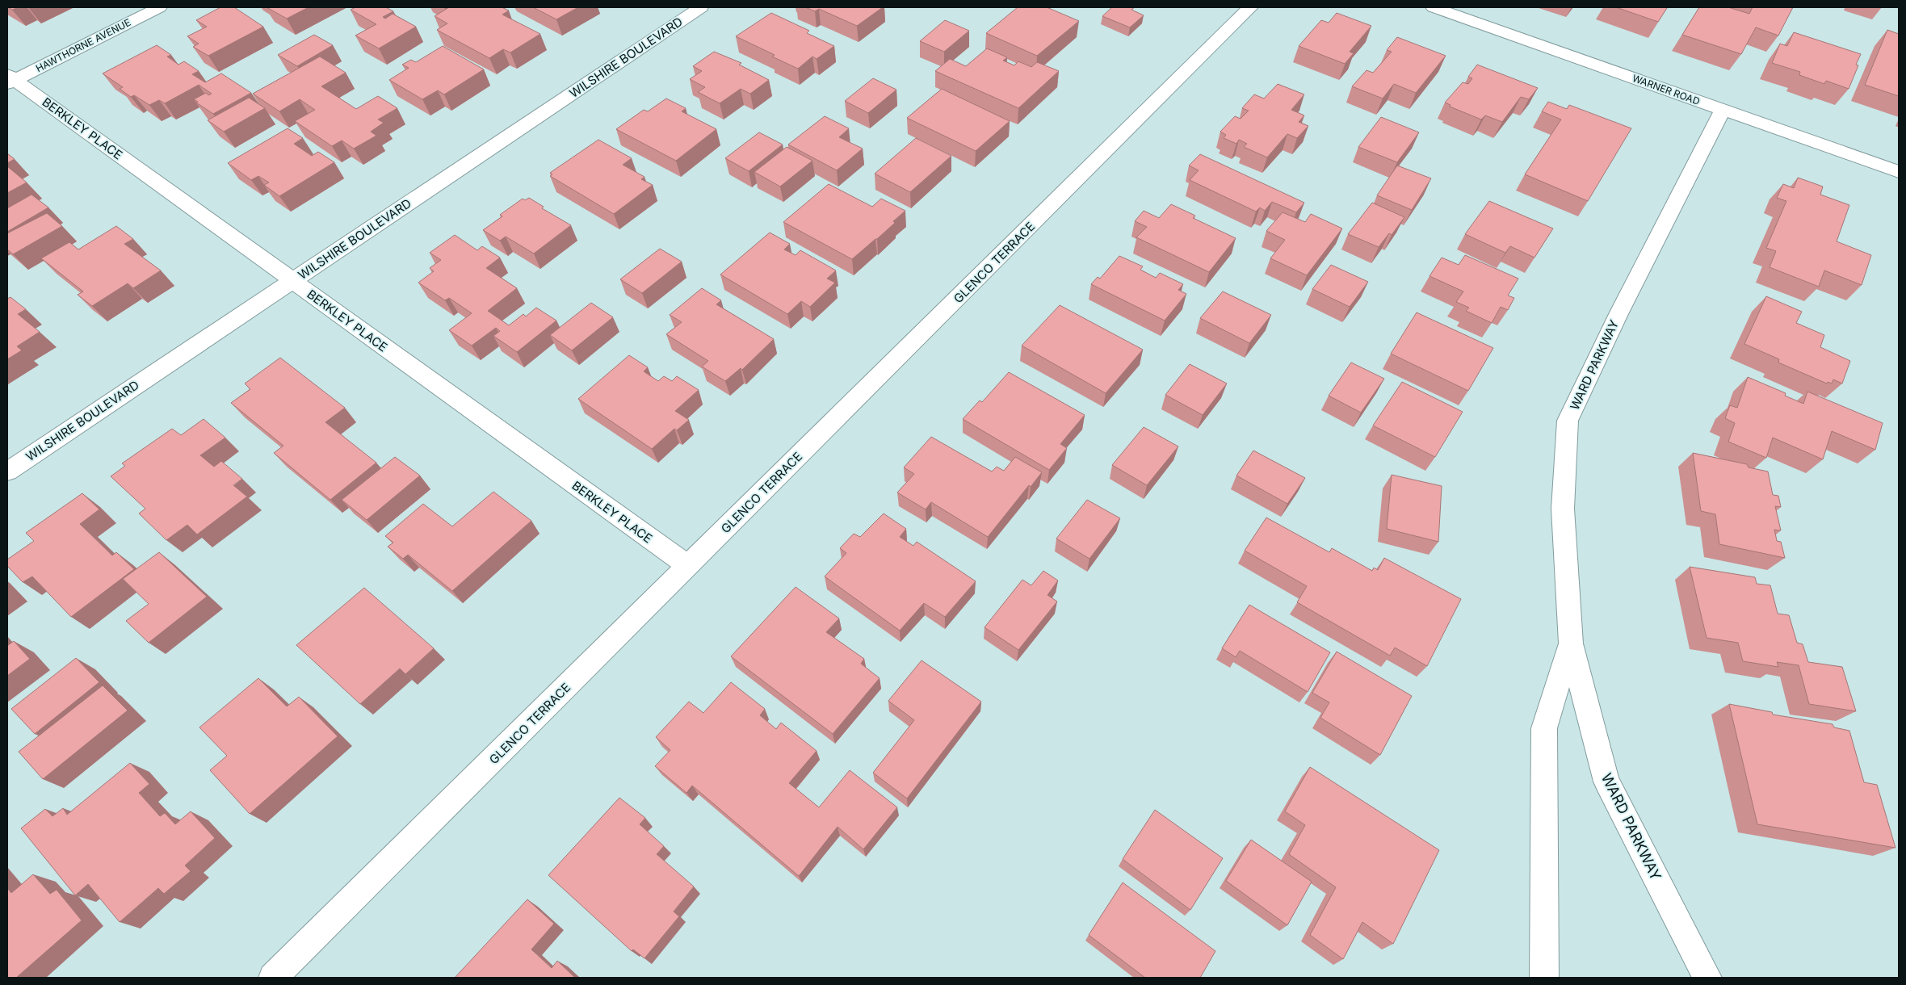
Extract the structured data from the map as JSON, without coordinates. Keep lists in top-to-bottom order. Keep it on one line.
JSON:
{"streets":{"street":["HAWTHORNE AVENUE","WILSHIRE BOULEVARD","WARNER ROAD","BERKLEY PLACE","GLENCO TERRACE","WARD PARKWAY"]},"crossings":[["HAWTHORNE AVENUE","BERKLEY PLACE"],["WILSHIRE BOULEVARD","BERKLEY PLACE"],["WARNER ROAD","WARD PARKWAY"],["BERKLEY PLACE","GLENCO TERRACE"]]}
